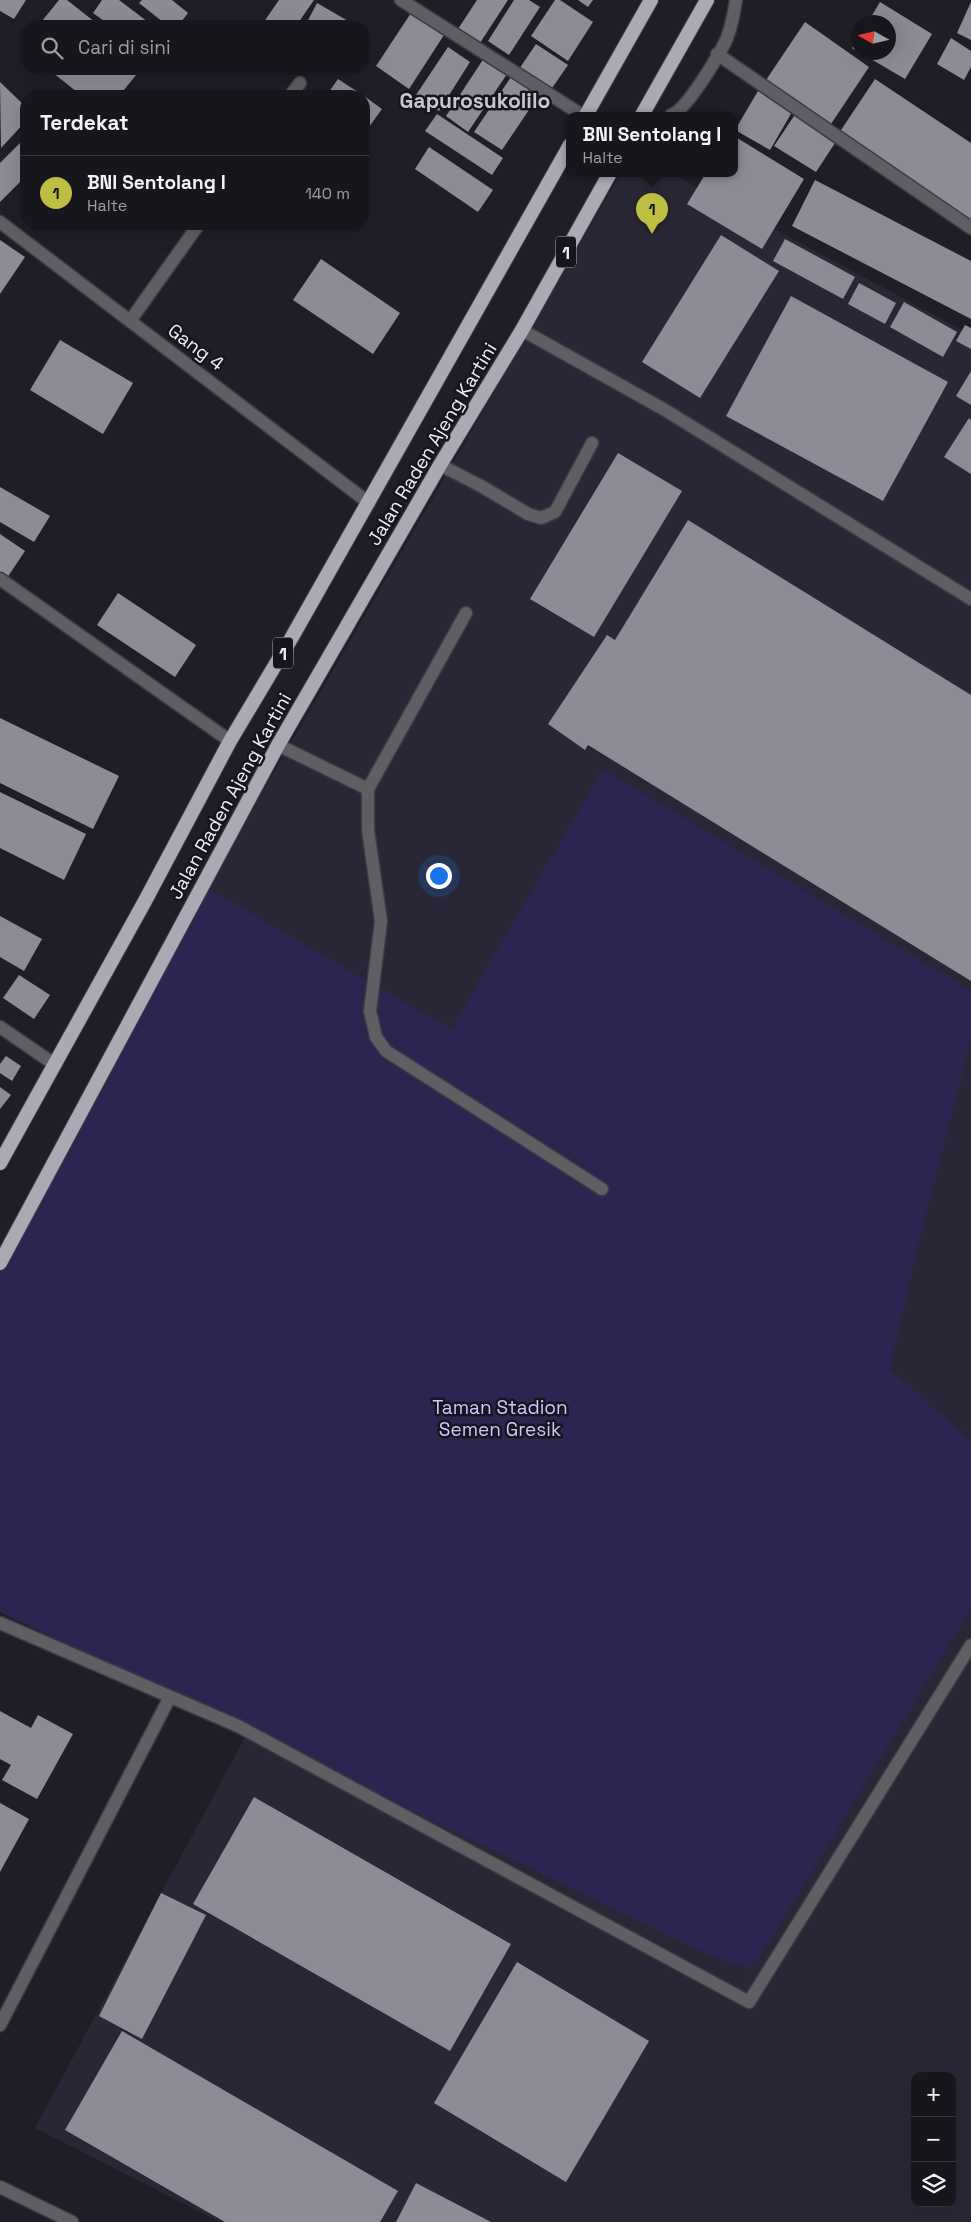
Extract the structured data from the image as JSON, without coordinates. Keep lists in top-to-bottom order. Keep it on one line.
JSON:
{"streets":{"highway":["1","Jalan Raden Ajeng Kartini"],"street":["Gang 4"]},"crossings":[["Gang 4","Jalan Raden Ajeng Kartini"]],"districts":["Gapurosukolilo"],"parks":["Taman Stadion Semen Gresik"],"north":"left","page":{"search":"Cari di sini","heading":"Terdekat","popup":["BNI Sentolang I","Halte"],"list":[{"mark":"1","name":"BNI Sentolang I","note":"Halte","value":"140 m"}],"pins":"1","map_buttons":["+","−"]}}
